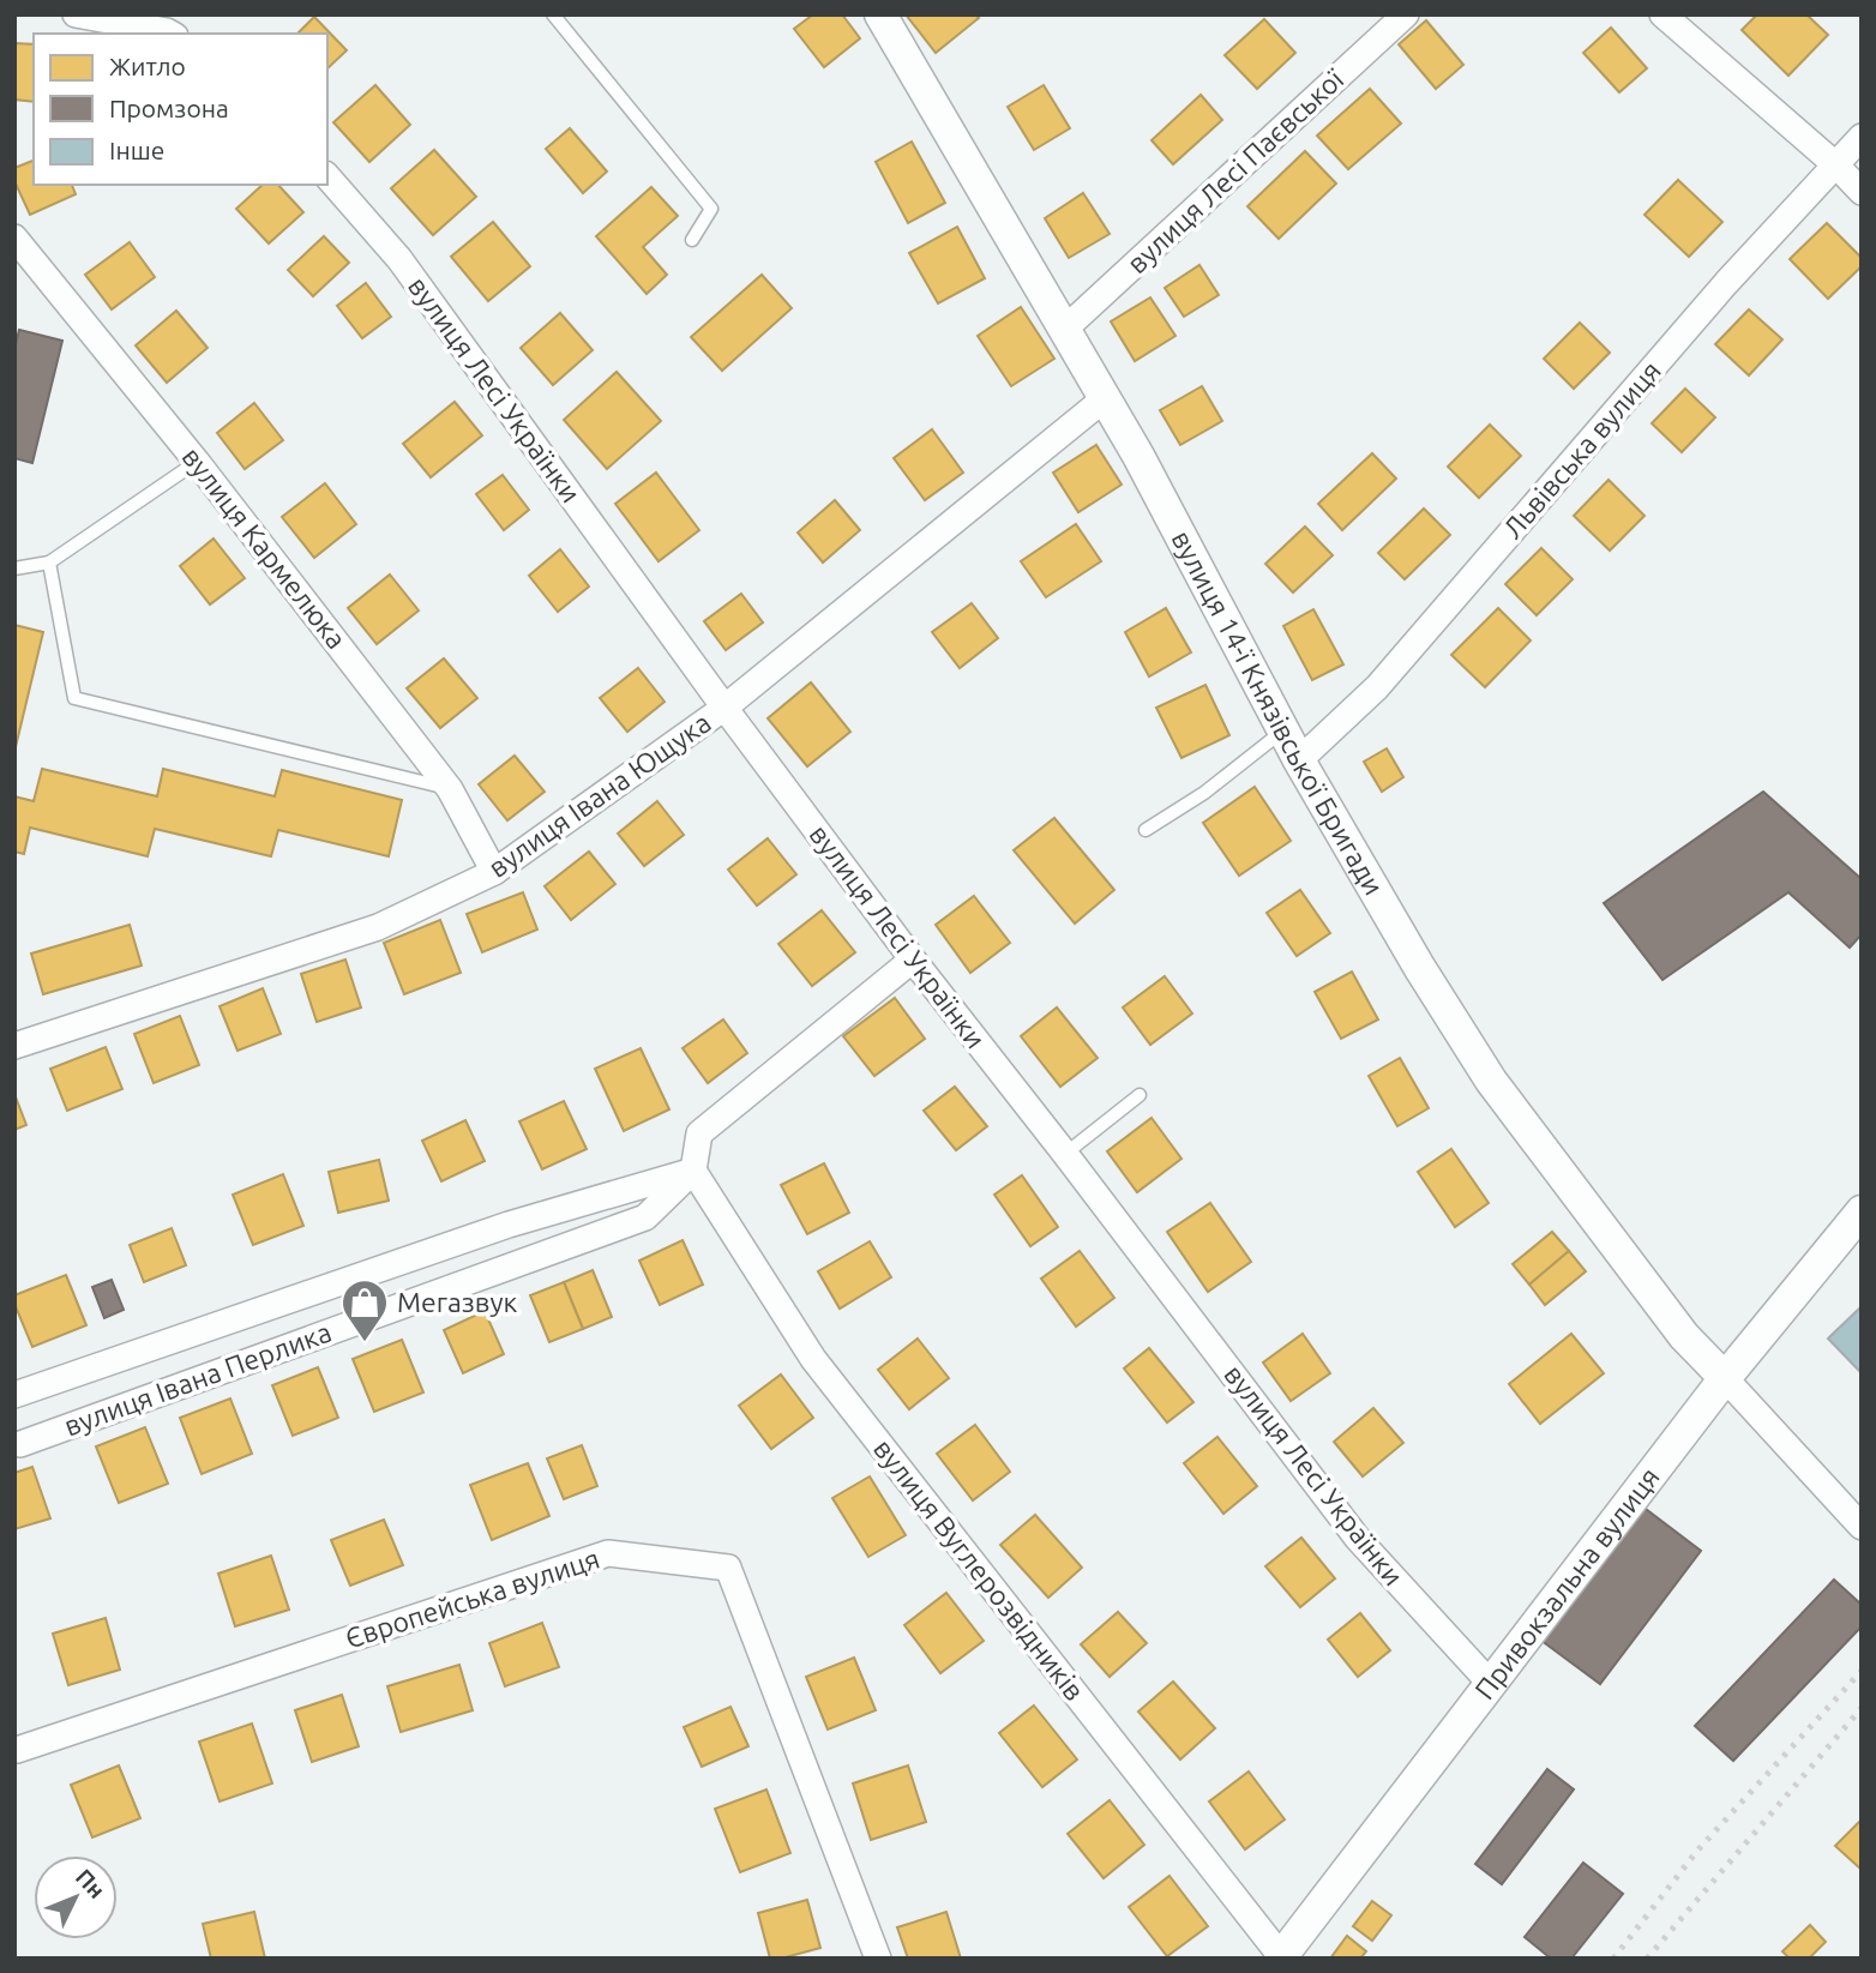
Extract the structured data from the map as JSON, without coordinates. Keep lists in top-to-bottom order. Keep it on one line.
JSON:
{"streets":{"street":["вулиця Лесі Паєвської","вулиця Лесі Українки","Львівська вулиця","вулиця Кармелюка","вулиця 14-ї Князівської Бригади","вулиця Івана Ющука","вулиця Івана Перлика","вулиця Вуглерозвідників","Привокзальна вулиця","Європейська вулиця"]},"crossings":[["вулиця Лесі Паєвської","вулиця 14-ї Князівської Бригади"],["вулиця Лесі Українки","вулиця Івана Ющука"],["вулиця Лесі Українки","Привокзальна вулиця"],["Львівська вулиця","вулиця 14-ї Князівської Бригади"],["вулиця Кармелюка","вулиця Івана Ющука"],["вулиця 14-ї Князівської Бригади","вулиця Івана Ющука"],["вулиця 14-ї Князівської Бригади","Привокзальна вулиця"],["вулиця Івана Перлика","вулиця Вуглерозвідників"],["вулиця Вуглерозвідників","Привокзальна вулиця"]],"places":{"shop":["Мегазвук"]},"legend":["Житло","Промзона","Інше"],"north":"top right"}
